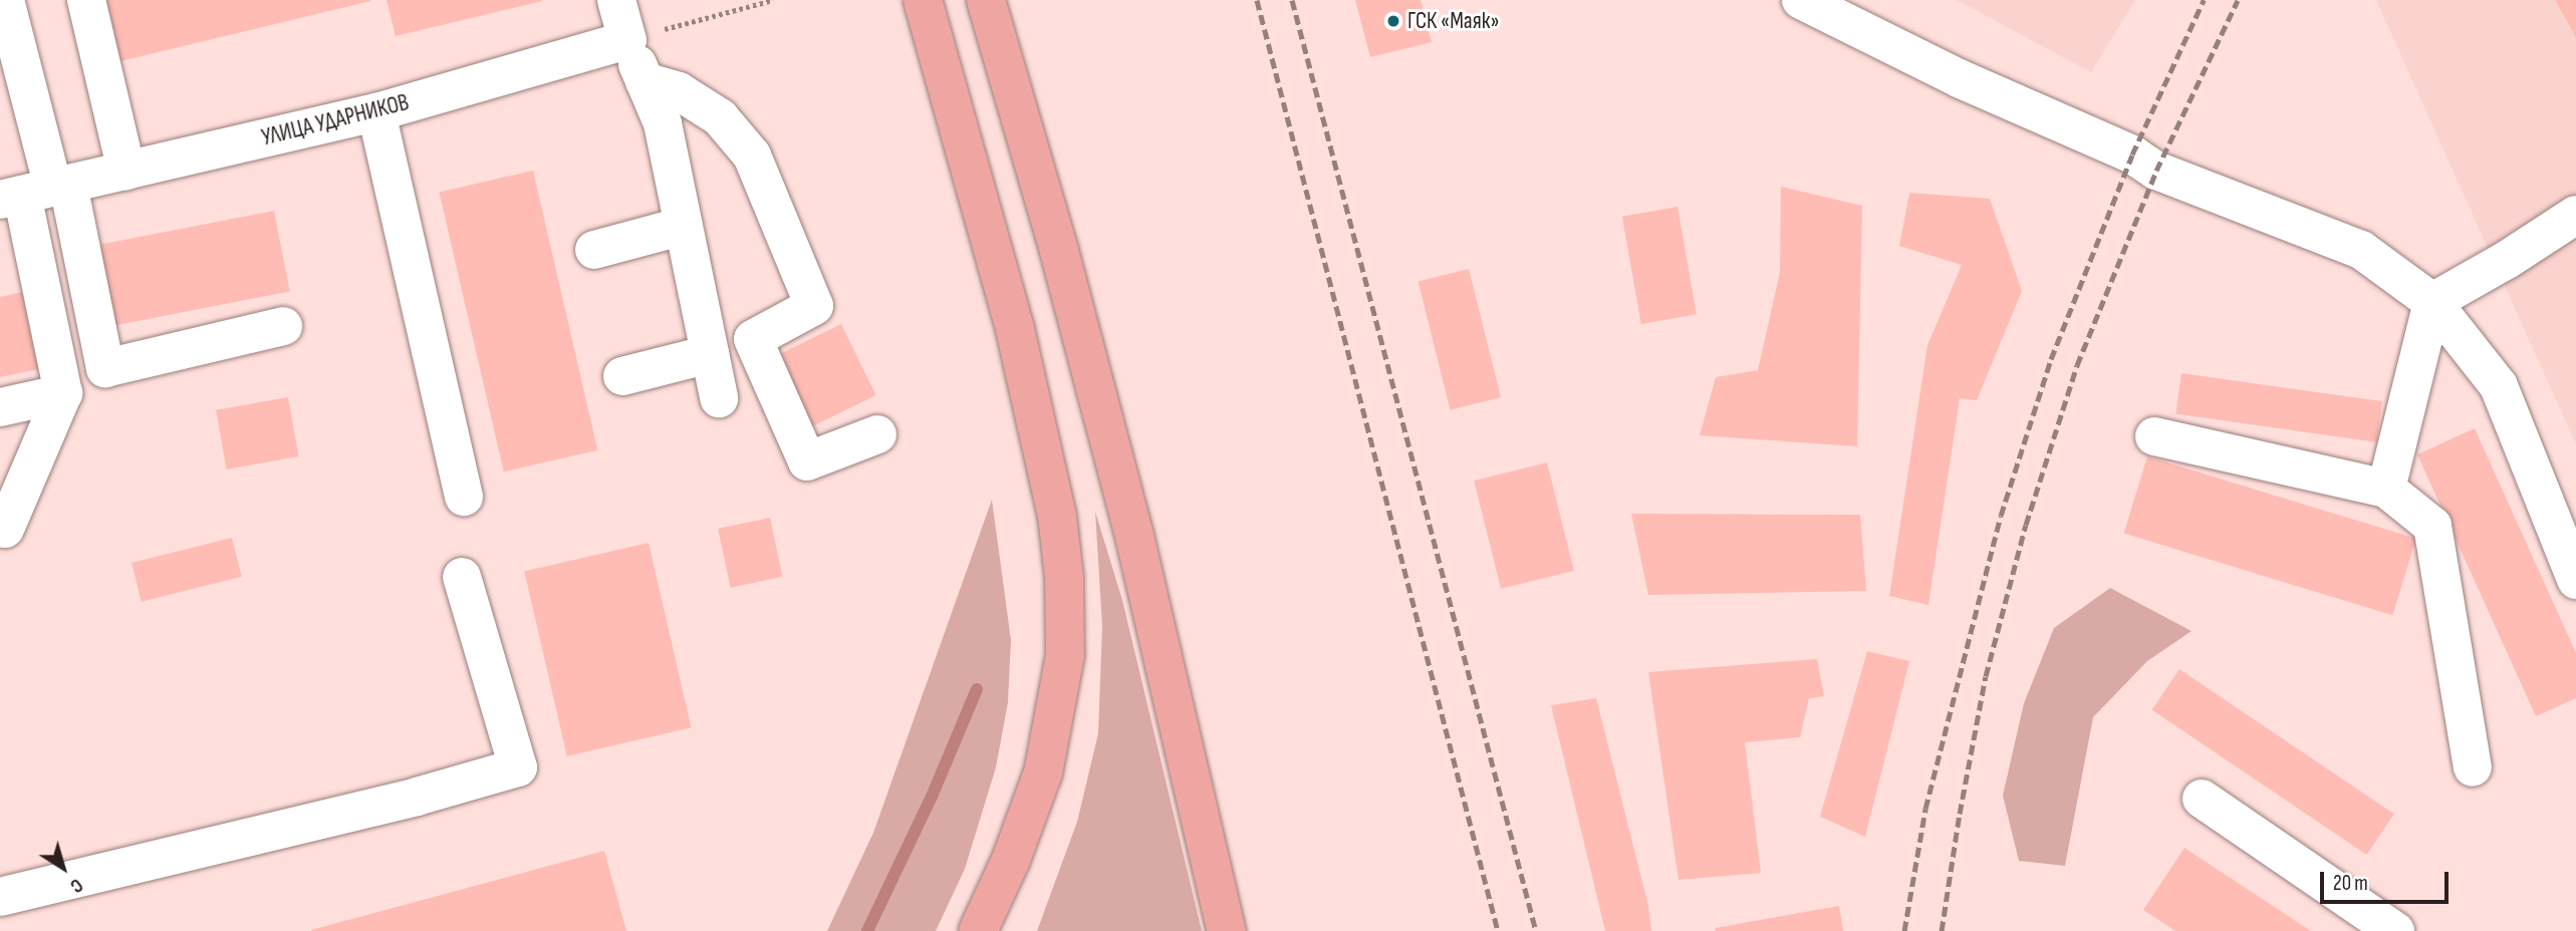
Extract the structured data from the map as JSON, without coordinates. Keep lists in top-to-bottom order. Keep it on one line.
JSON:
{"streets":{"street":["УЛИЦА УДАРНИКОВ"]},"places":["ГСК «Маяк»"],"scale_bar":"20 m","north":"bottom right"}
